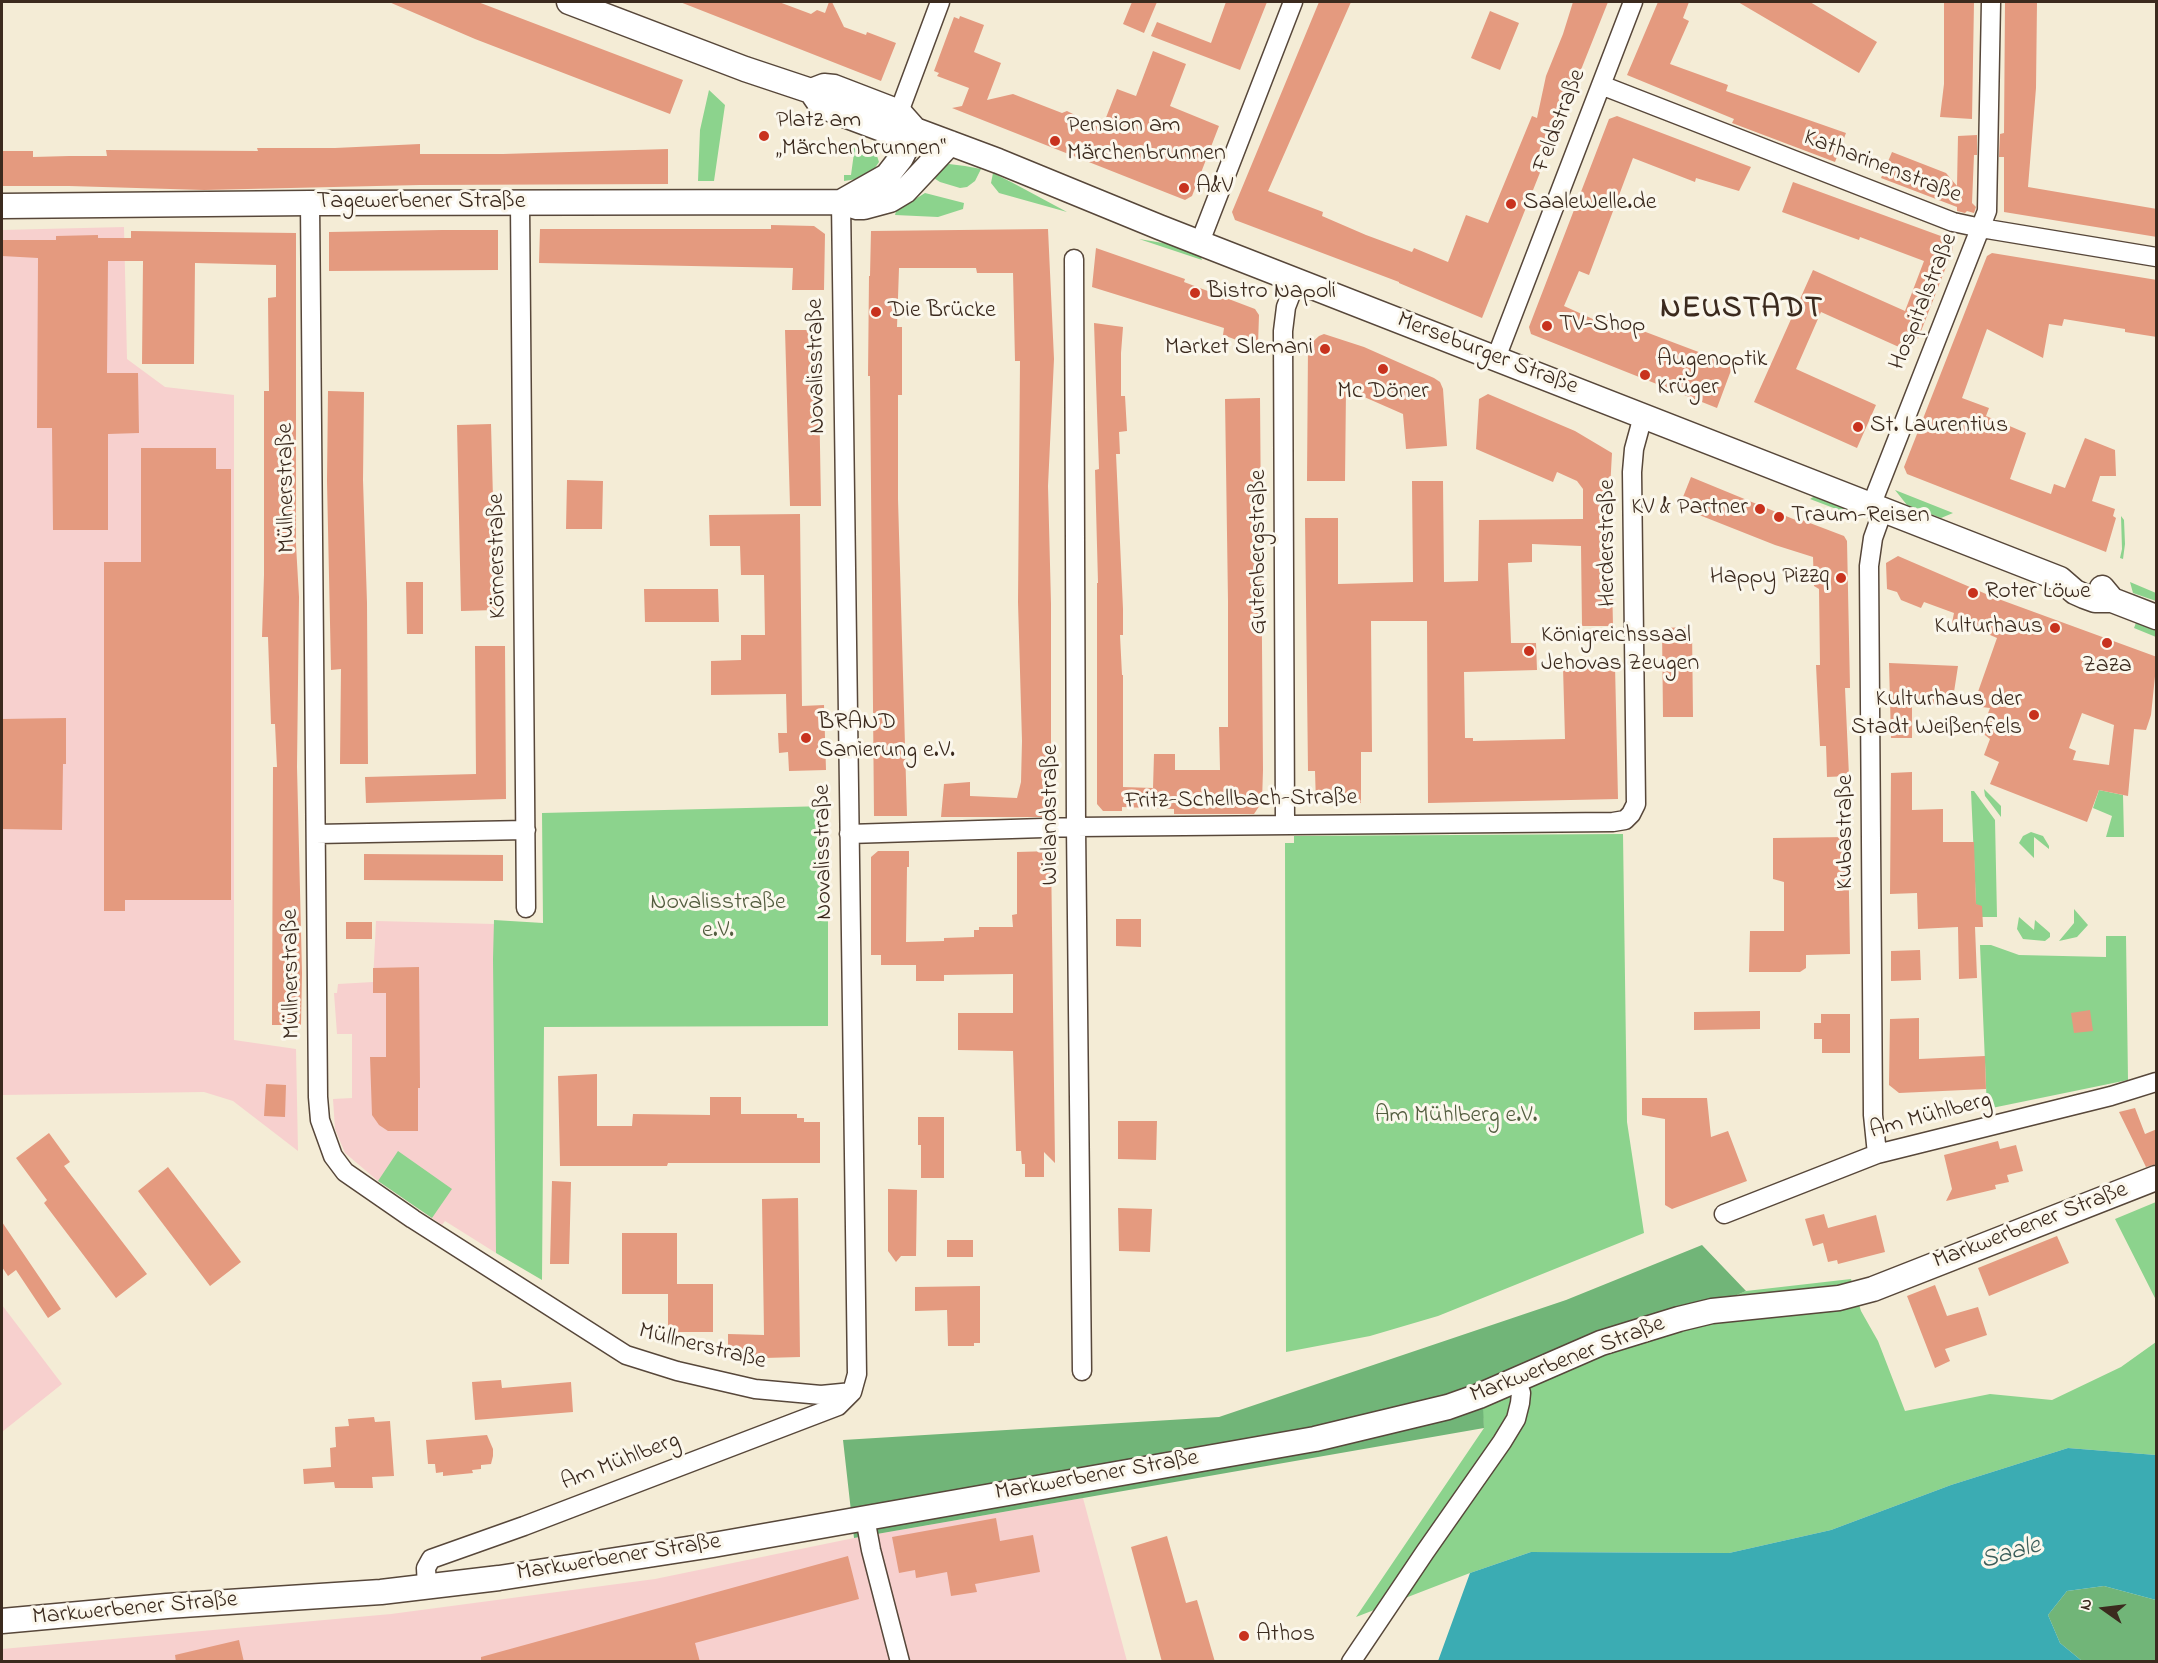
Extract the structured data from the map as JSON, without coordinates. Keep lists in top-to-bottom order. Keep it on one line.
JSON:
{"streets":{"main road":["Tagewerbener Straße","Merseburger Straße","Markwerbener Straße"],"street":["Feldstraße","Katharinenstraße","Hospitalstraße","Novalisstraße","Müllnerstraße","Herderstraße","Gutenbergstraße","Körnerstraße","Fritz-Schellbach-Straße","Wielandstraße","Kubastraße","Am Mühlberg"]},"crossings":[["Feldstraße","Katharinenstraße"],["Feldstraße","Merseburger Straße"],["Katharinenstraße","Hospitalstraße"],["Tagewerbener Straße","Merseburger Straße"],["Tagewerbener Straße","Novalisstraße"],["Tagewerbener Straße","Müllnerstraße"],["Tagewerbener Straße","Körnerstraße"],["Hospitalstraße","Merseburger Straße"],["Hospitalstraße","Kubastraße"],["Merseburger Straße","Herderstraße"],["Merseburger Straße","Gutenbergstraße"],["Merseburger Straße","Kubastraße"],["Novalisstraße","Müllnerstraße"],["Novalisstraße","Fritz-Schellbach-Straße"],["Novalisstraße","Am Mühlberg"],["Müllnerstraße","Am Mühlberg"],["Herderstraße","Fritz-Schellbach-Straße"],["Gutenbergstraße","Fritz-Schellbach-Straße"],["Fritz-Schellbach-Straße","Wielandstraße"],["Kubastraße","Am Mühlberg"],["Am Mühlberg","Markwerbener Straße"]],"districts":["NEUSTADT"],"water":["Saale"],"parks":["Novalisstraße e.V.","Am Mühlberg e.V."],"places":["Platz am „Märchenbrunnen“","Pension am Märchenbrunnen","A&V","SaaleWelle.de","Bistro Napoli","Die Brücke","TV-Shop","Market Slemani","Mc Döner","Augenoptik Krüger","St. Laurentius","KV & Partner","Traum-Reisen","Happy Pizzq","Roter Löwe","Kulturhaus","Zaza","Königreichssaal Jehovas Zeugen","Kulturhaus der Stadt Weißenfels","BRAND Sanierung e.V.","Athos"],"north":"left"}
